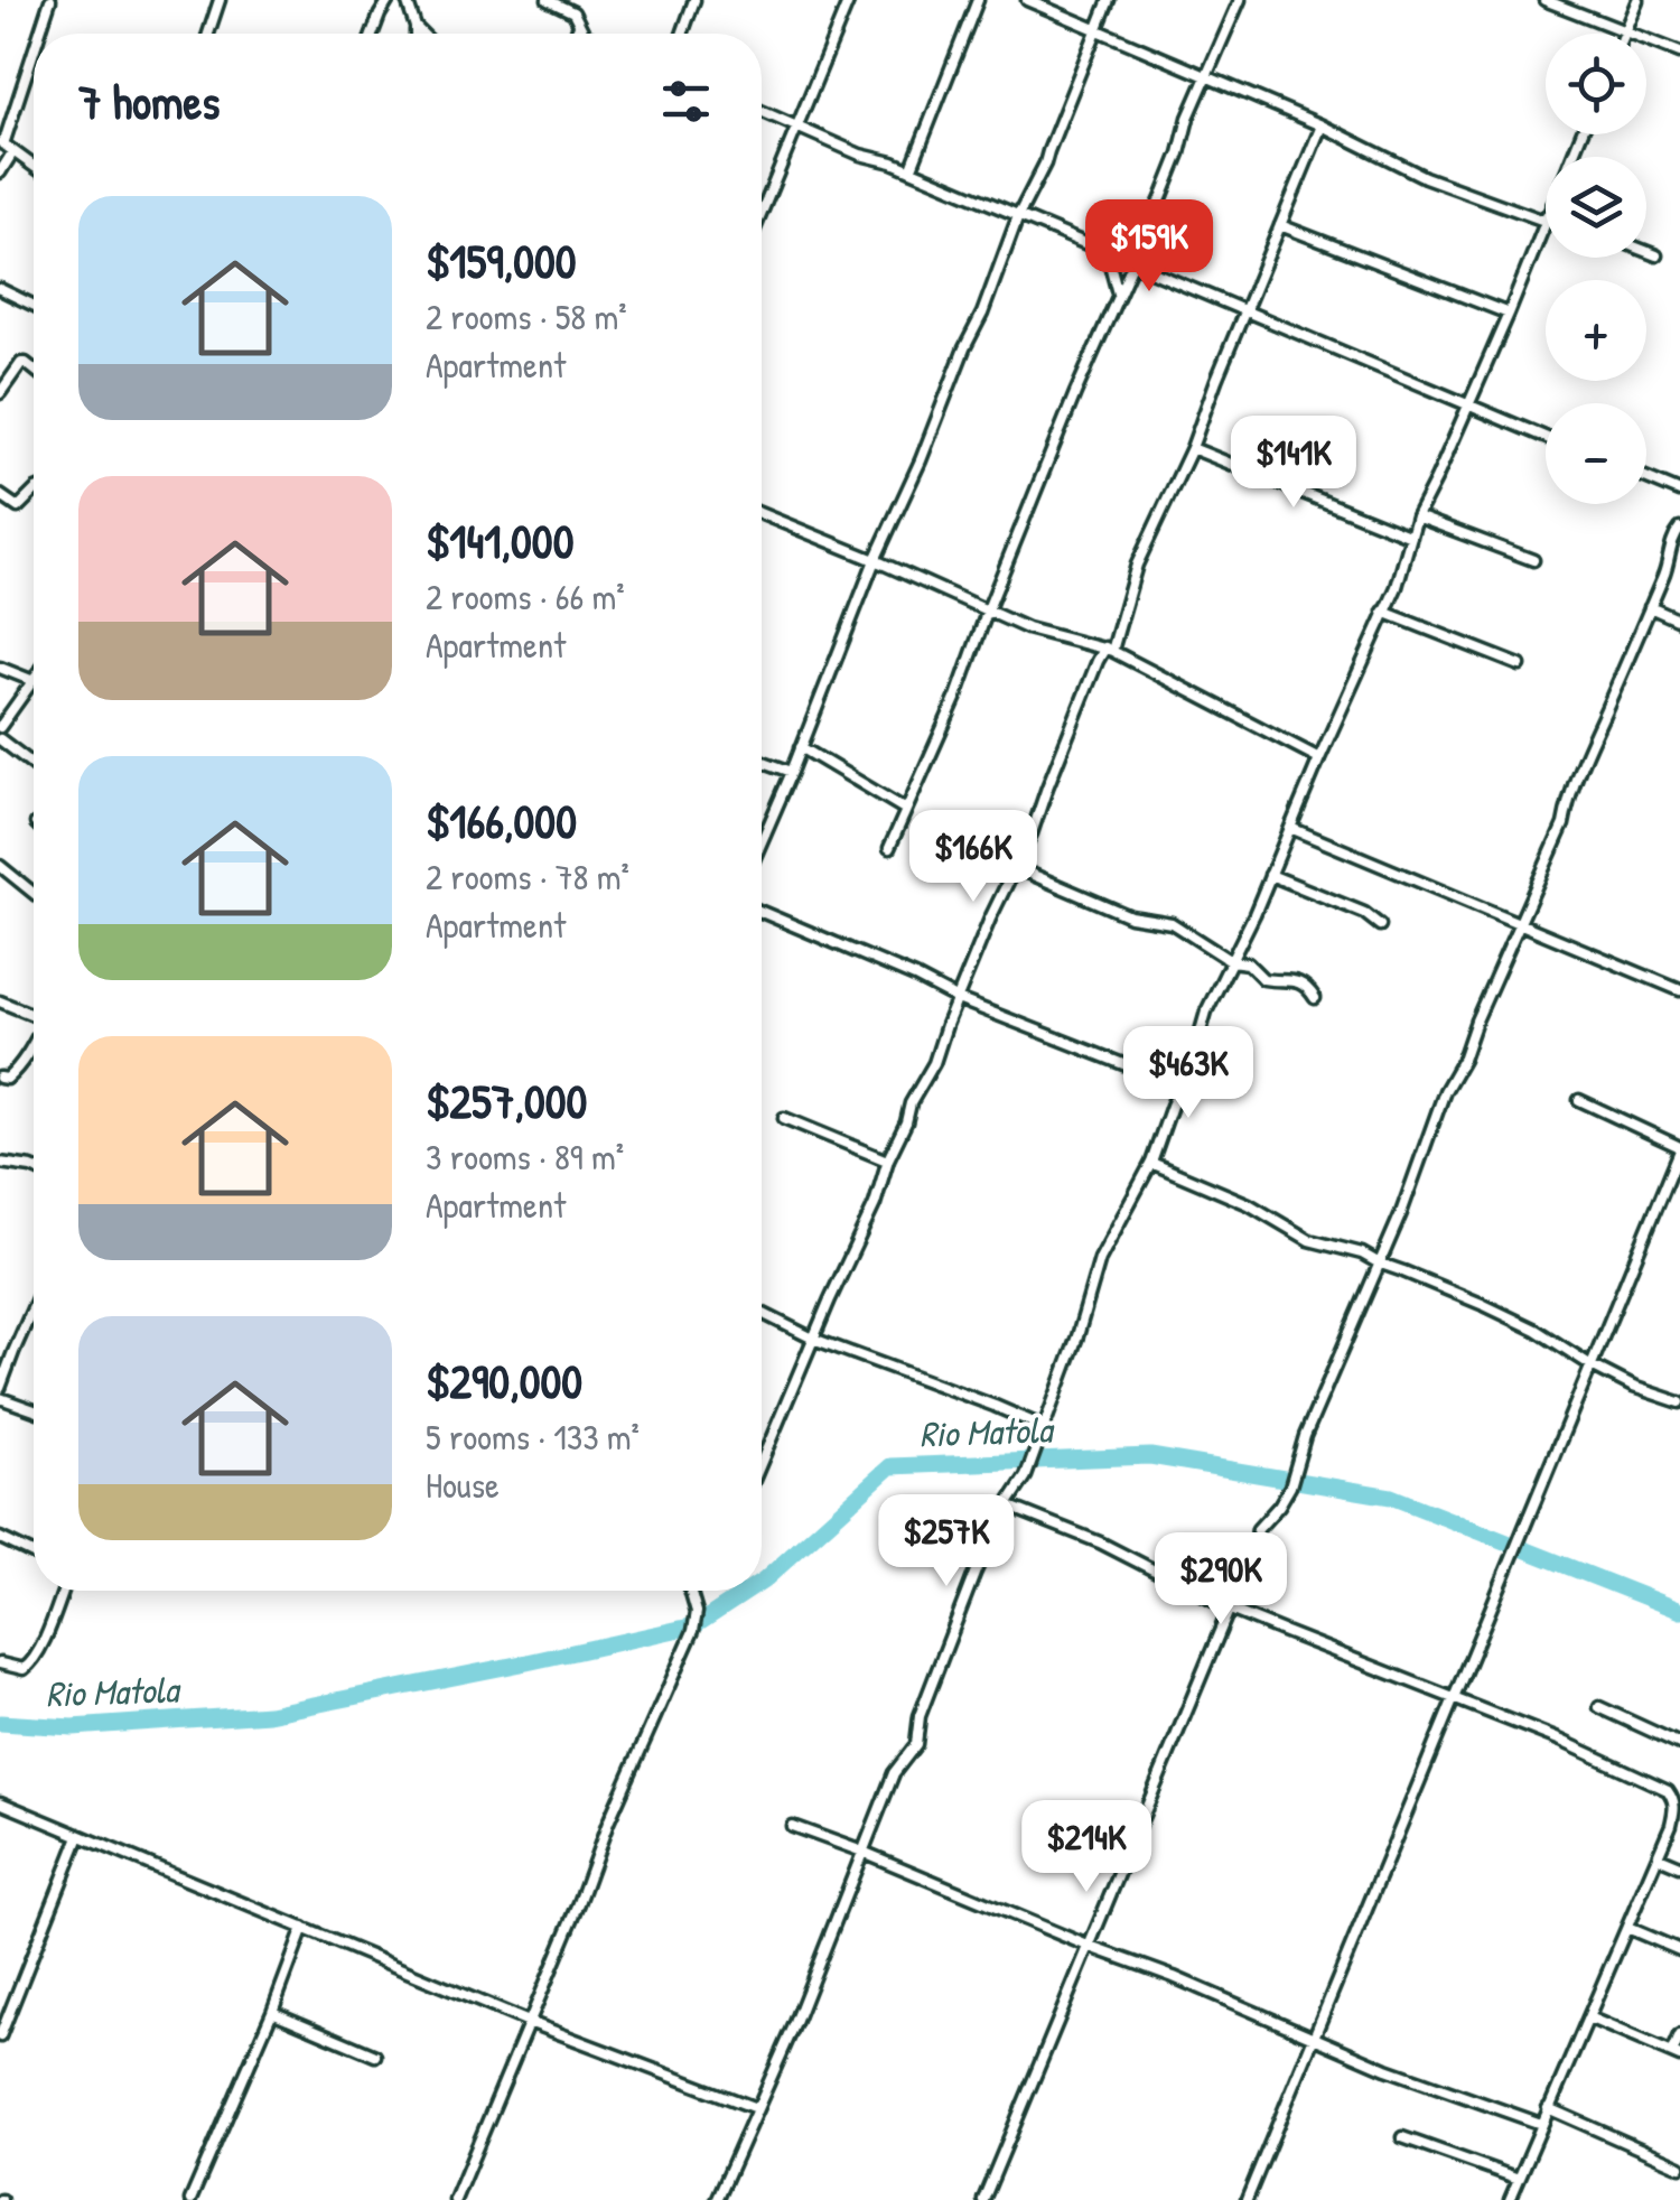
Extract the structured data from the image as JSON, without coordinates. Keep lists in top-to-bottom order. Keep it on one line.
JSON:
{"water":["Rio Matola"],"page":{"map_buttons":["+","−"],"heading":"7 homes","list":[{"name":"$159,000","note":"2 rooms · 58 m² · Apartment"},{"name":"$141,000","note":"2 rooms · 66 m² · Apartment"},{"name":"$166,000","note":"2 rooms · 78 m² · Apartment"},{"name":"$257,000","note":"3 rooms · 89 m² · Apartment"},{"name":"$290,000","note":"5 rooms · 133 m² · House"}],"price":["$159K","$141K","$166K","$463K","$257K","$290K","$214K"]}}
